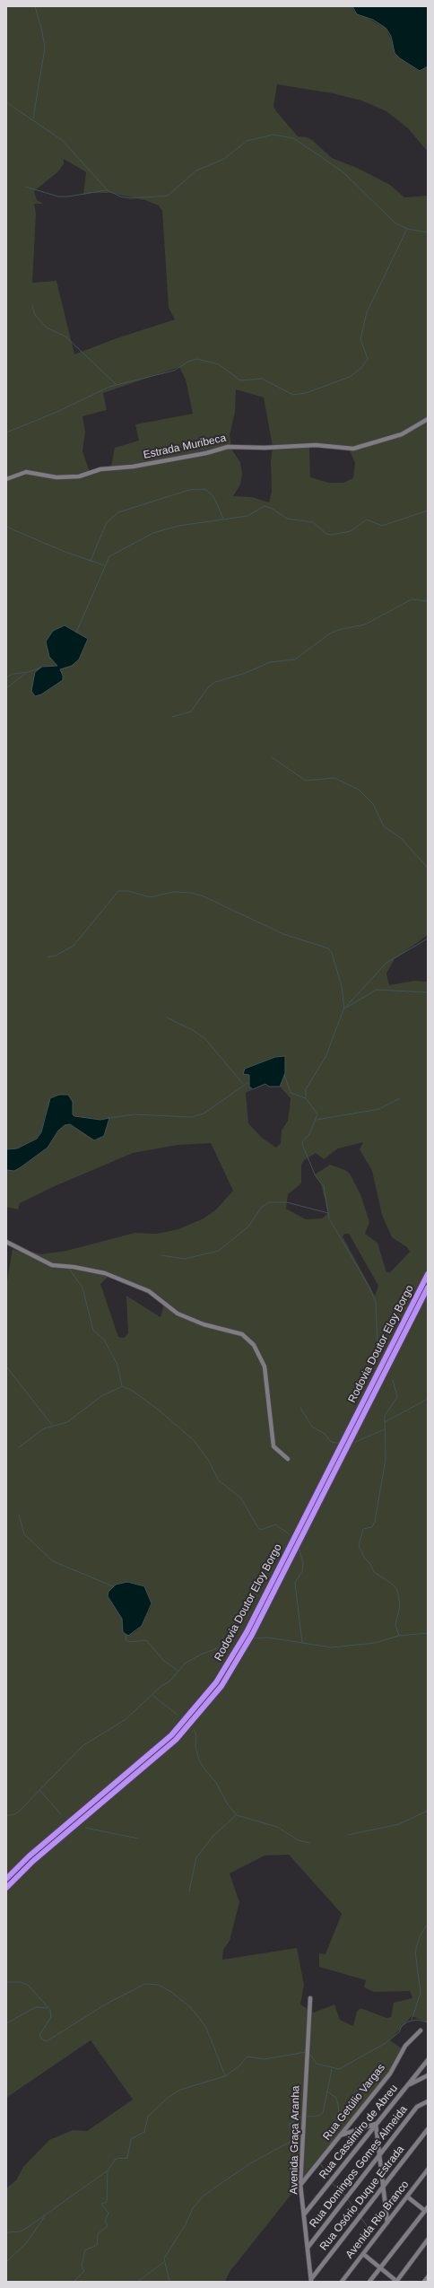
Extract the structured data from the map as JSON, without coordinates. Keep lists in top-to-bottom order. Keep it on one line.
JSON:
{"streets":{"highway":["Rodovia Doutor Eloy Borgo"],"street":["Estrada Muribeca","Rua Getúlio Vargas","Rua Cassimiro de Abreu","Avenida Graça Aranha","Rua Domingos Gomes Almeida","Rua Osório Duque Estrada","Avenida Rio Branco"]},"crossings":[["Rua Getúlio Vargas","Avenida Graça Aranha"],["Rua Cassimiro de Abreu","Avenida Graça Aranha"],["Avenida Graça Aranha","Rua Domingos Gomes Almeida"],["Avenida Graça Aranha","Rua Osório Duque Estrada"]]}
